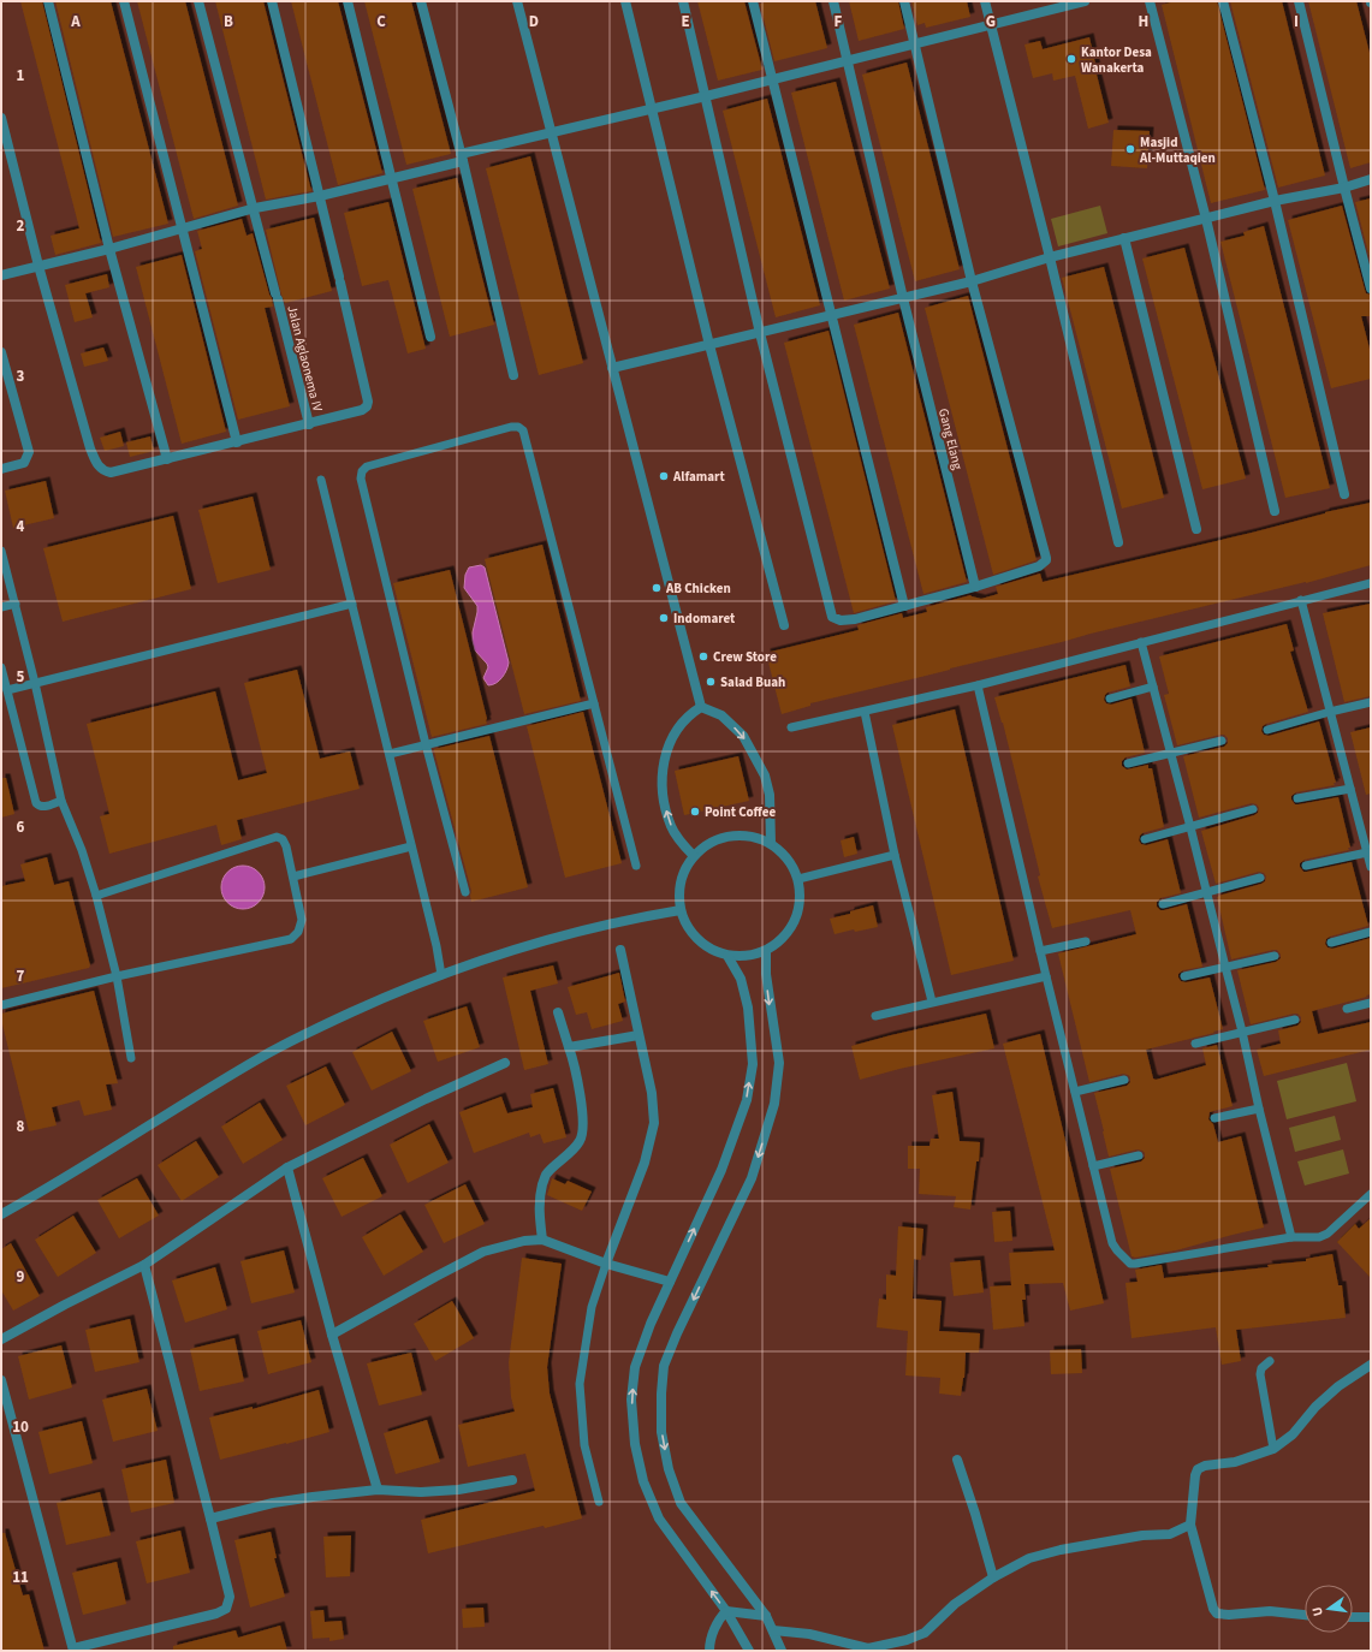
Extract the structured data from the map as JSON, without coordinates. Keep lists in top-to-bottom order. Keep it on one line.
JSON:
{"streets":{"street":["Jalan Aglaonema IV","Gang Elang"]},"places":["Kantor Desa Wanakerta","Masjid Al-Muttaqien","Alfamart","AB Chicken","Indomaret","Crew Store","Salad Buah","Point Coffee"],"north":"left","grid":{"columns":["A","B","C","D","E","F","G","H","I"],"rows":["1","2","3","4","5","6","7","8","9","10","11"]}}
